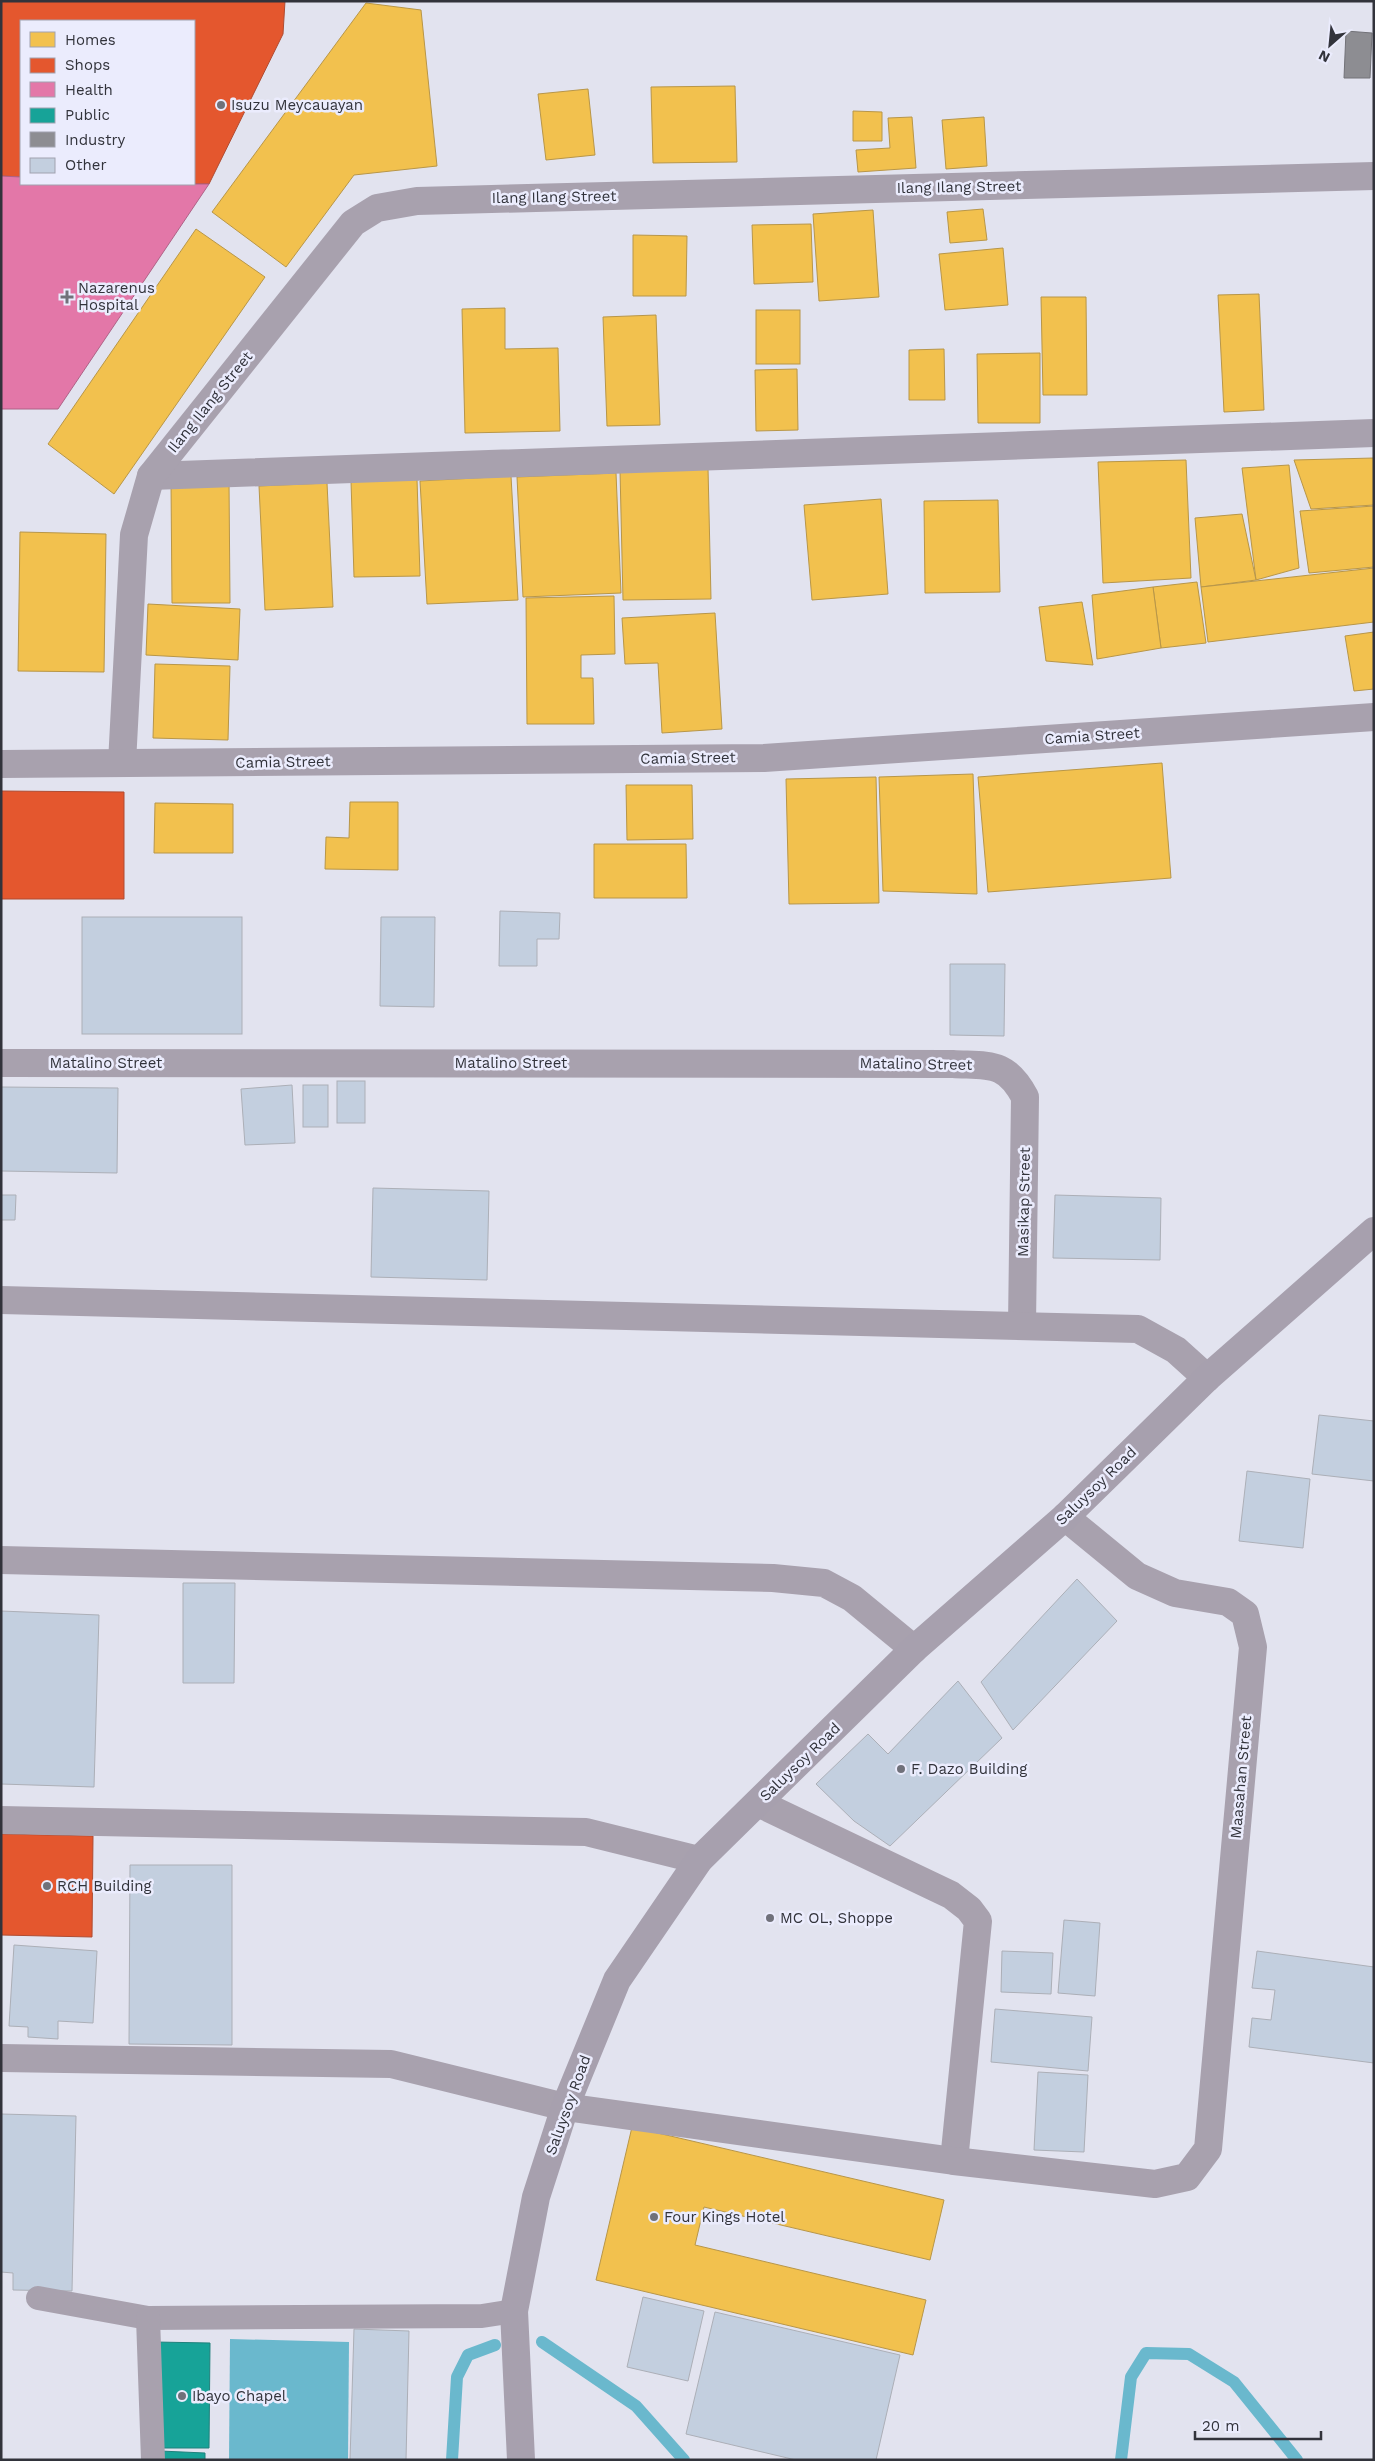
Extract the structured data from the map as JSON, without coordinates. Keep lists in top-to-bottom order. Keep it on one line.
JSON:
{"streets":{"main road":["Saluysoy Road"],"street":["Ilang Ilang Street","Camia Street","Matalino Street","Masikap Street","Maasahan Street"]},"crossings":[["Ilang Ilang Street","Camia Street"],["Matalino Street","Masikap Street"],["Saluysoy Road","Maasahan Street"]],"places":{"other":["Isuzu Meycauayan","F. Dazo Building","RCH Building","MC OL, Shoppe","Four Kings Hotel","Ibayo Chapel"],"health":["Nazarenus Hospital"]},"legend":["Homes","Shops","Health","Public","Industry","Other"],"scale_bar":"20 m","north":"bottom left"}
